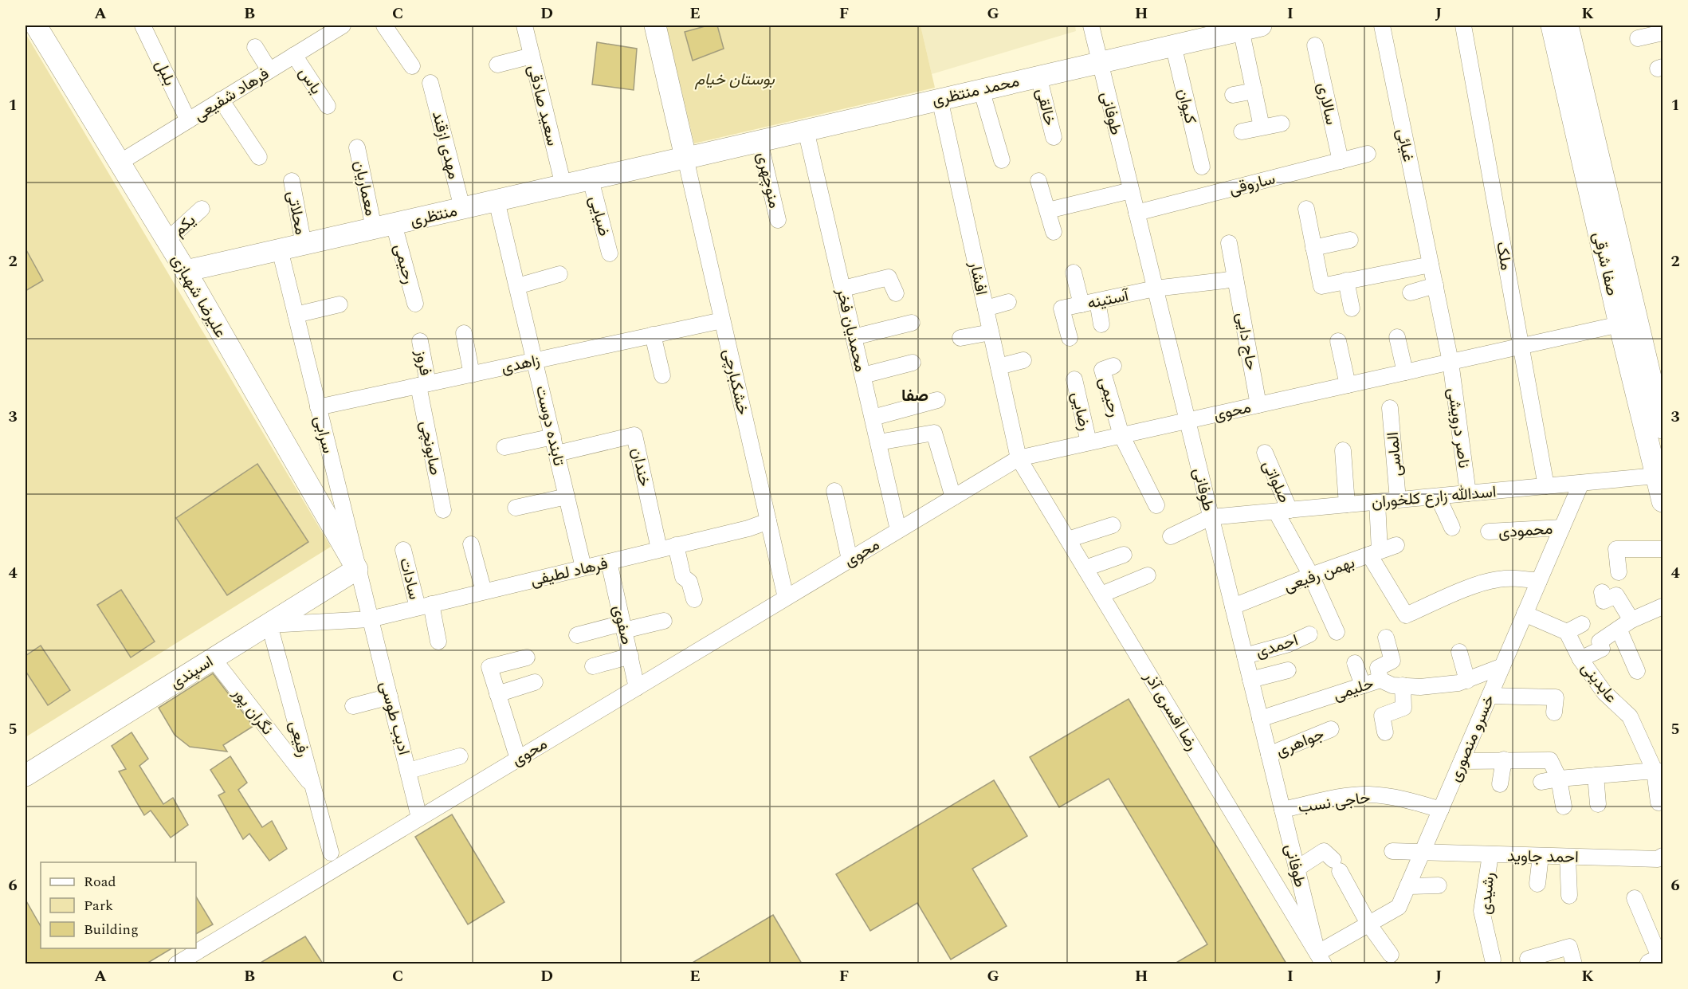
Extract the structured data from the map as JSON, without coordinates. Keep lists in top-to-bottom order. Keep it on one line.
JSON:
{"streets":{"main road":["محمد منتظری","منتظری","صفا شرقی","علیرضا شهبازی","خشکبارچی","اسپندی"],"street":["بلبل","یاس","فرهاد شفیعی","سالاری","سعید صادقی","کیوان","خالقی","طوفانی","مهدی ازقند","غیائی","منوچهری","ساروقی","معماریان","محلاتی","ضیایی","یکم","ملک","رحیمی","افشار","آستینه","محمدیان فخر","حاج دایی","فروز","زاهدی","محوی","رضایی","تابنده دوست","ناصر درویشی","سرابی","صابونچی","الماسی","خندان","صلواتی","اسدالله زارع کلخوران","محمودی","فرهاد لطیفی","بهمن رفیعی","سادات","صفوی","احمدی","عابدینی","حلیمی","نگران پور","رضا افسری آذر","ادیب طوسی","خسرو منصوری","رفیعی","جواهری","حاجی نسب","احمد جاوید","رشیدی"]},"crossings":[["بلبل","فرهاد شفیعی"],["یاس","فرهاد شفیعی"],["محمد منتظری","کیوان"],["محمد منتظری","خالقی"],["محمد منتظری","طوفانی"],["محمد منتظری","منوچهری"],["محمد منتظری","منتظری"],["محمد منتظری","افشار"],["محمد منتظری","محمدیان فخر"],["محمد منتظری","خشکبارچی"],["فرهاد شفیعی","علیرضا شهبازی"],["سالاری","ساروقی"],["سعید صادقی","منتظری"],["طوفانی","ساروقی"],["طوفانی","آستینه"],["طوفانی","محوی"],["طوفانی","اسدالله زارع کلخوران"],["طوفانی","بهمن رفیعی"],["طوفانی","احمدی"],["طوفانی","حلیمی"],["طوفانی","رضا افسری آذر"],["طوفانی","خسرو منصوری"],["طوفانی","جواهری"],["طوفانی","حاجی نسب"],["مهدی ازقند","منتظری"],["غیائی","محوی"],["غیائی","ناصر درویشی"],["معماریان","منتظری"],["معماریان","رحیمی"],["محلاتی","منتظری"],["منتظری","ضیایی"],["منتظری","رحیمی"],["منتظری","علیرضا شهبازی"],["منتظری","خشکبارچی"],["منتظری","تابنده دوست"],["منتظری","سرابی"],["یکم","علیرضا شهبازی"],["ملک","محوی"],["ملک","اسدالله زارع کلخوران"],["رحیمی","محوی"],["رحیمی","رضایی"],["صفا شرقی","محوی"],["صفا شرقی","اسدالله زارع کلخوران"],["افشار","محوی"],["افشار","رضا افسری آذر"],["علیرضا شهبازی","سرابی"],["علیرضا شهبازی","اسپندی"],["محمدیان فخر","محوی"],["حاج دایی","محوی"],["فروز","زاهدی"],["فروز","صابونچی"],["زاهدی","خشکبارچی"],["زاهدی","تابنده دوست"],["زاهدی","سرابی"],["زاهدی","صابونچی"],["خشکبارچی","محوی"],["خشکبارچی","فرهاد لطیفی"],["محوی","رضایی"],["محوی","ناصر درویشی"],["محوی","صفوی"],["محوی","رضا افسری آذر"],["محوی","ادیب طوسی"],["تابنده دوست","خندان"],["تابنده دوست","فرهاد لطیفی"],["ناصر درویشی","اسدالله زارع کلخوران"],["سرابی","فرهاد لطیفی"],["سرابی","اسپندی"],["سرابی","ادیب طوسی"],["الماسی","اسدالله زارع کلخوران"],["خندان","فرهاد لطیفی"],["صلواتی","اسدالله زارع کلخوران"],["صلواتی","بهمن رفیعی"],["اسدالله زارع کلخوران","خسرو منصوری"],["محمودی","خسرو منصوری"],["فرهاد لطیفی","سادات"],["فرهاد لطیفی","صفوی"],["فرهاد لطیفی","اسپندی"],["فرهاد لطیفی","ادیب طوسی"],["فرهاد لطیفی","رفیعی"],["بهمن رفیعی","خسرو منصوری"],["اسپندی","نگران پور"],["اسپندی","رفیعی"],["حلیمی","خسرو منصوری"],["نگران پور","رفیعی"],["رضا افسری آذر","خسرو منصوری"],["خسرو منصوری","حاجی نسب"],["خسرو منصوری","احمد جاوید"],["احمد جاوید","رشیدی"]],"districts":["صفا"],"parks":["بوستان خیام"],"legend":["Road","Park","Building"],"grid":{"columns":["A","B","C","D","E","F","G","H","I","J","K"],"rows":["1","2","3","4","5","6"]}}
